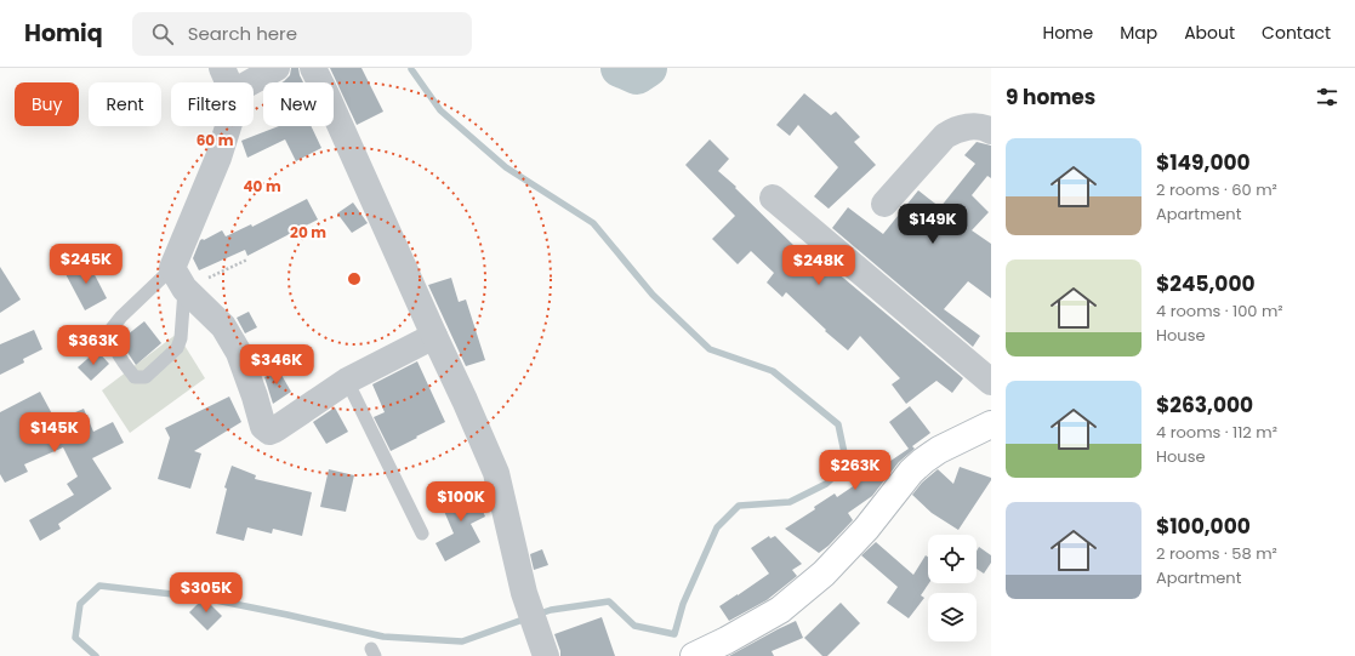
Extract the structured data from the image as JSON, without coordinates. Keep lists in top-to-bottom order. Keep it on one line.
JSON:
{"page":{"header":"Homiq","search":"Search here","nav":["Home","Map","About","Contact"],"heading":"9 homes","chip":["Buy","Rent","Filters","New"],"list":[{"name":"$149,000","note":"2 rooms · 60 m² · Apartment"},{"name":"$245,000","note":"4 rooms · 100 m² · House"},{"name":"$263,000","note":"4 rooms · 112 m² · House"},{"name":"$100,000","note":"2 rooms · 58 m² · Apartment"}],"price":["$149K","$245K","$248K","$363K","$346K","$145K","$263K","$100K","$305K"]},"rings":["60 m","40 m","20 m"]}
